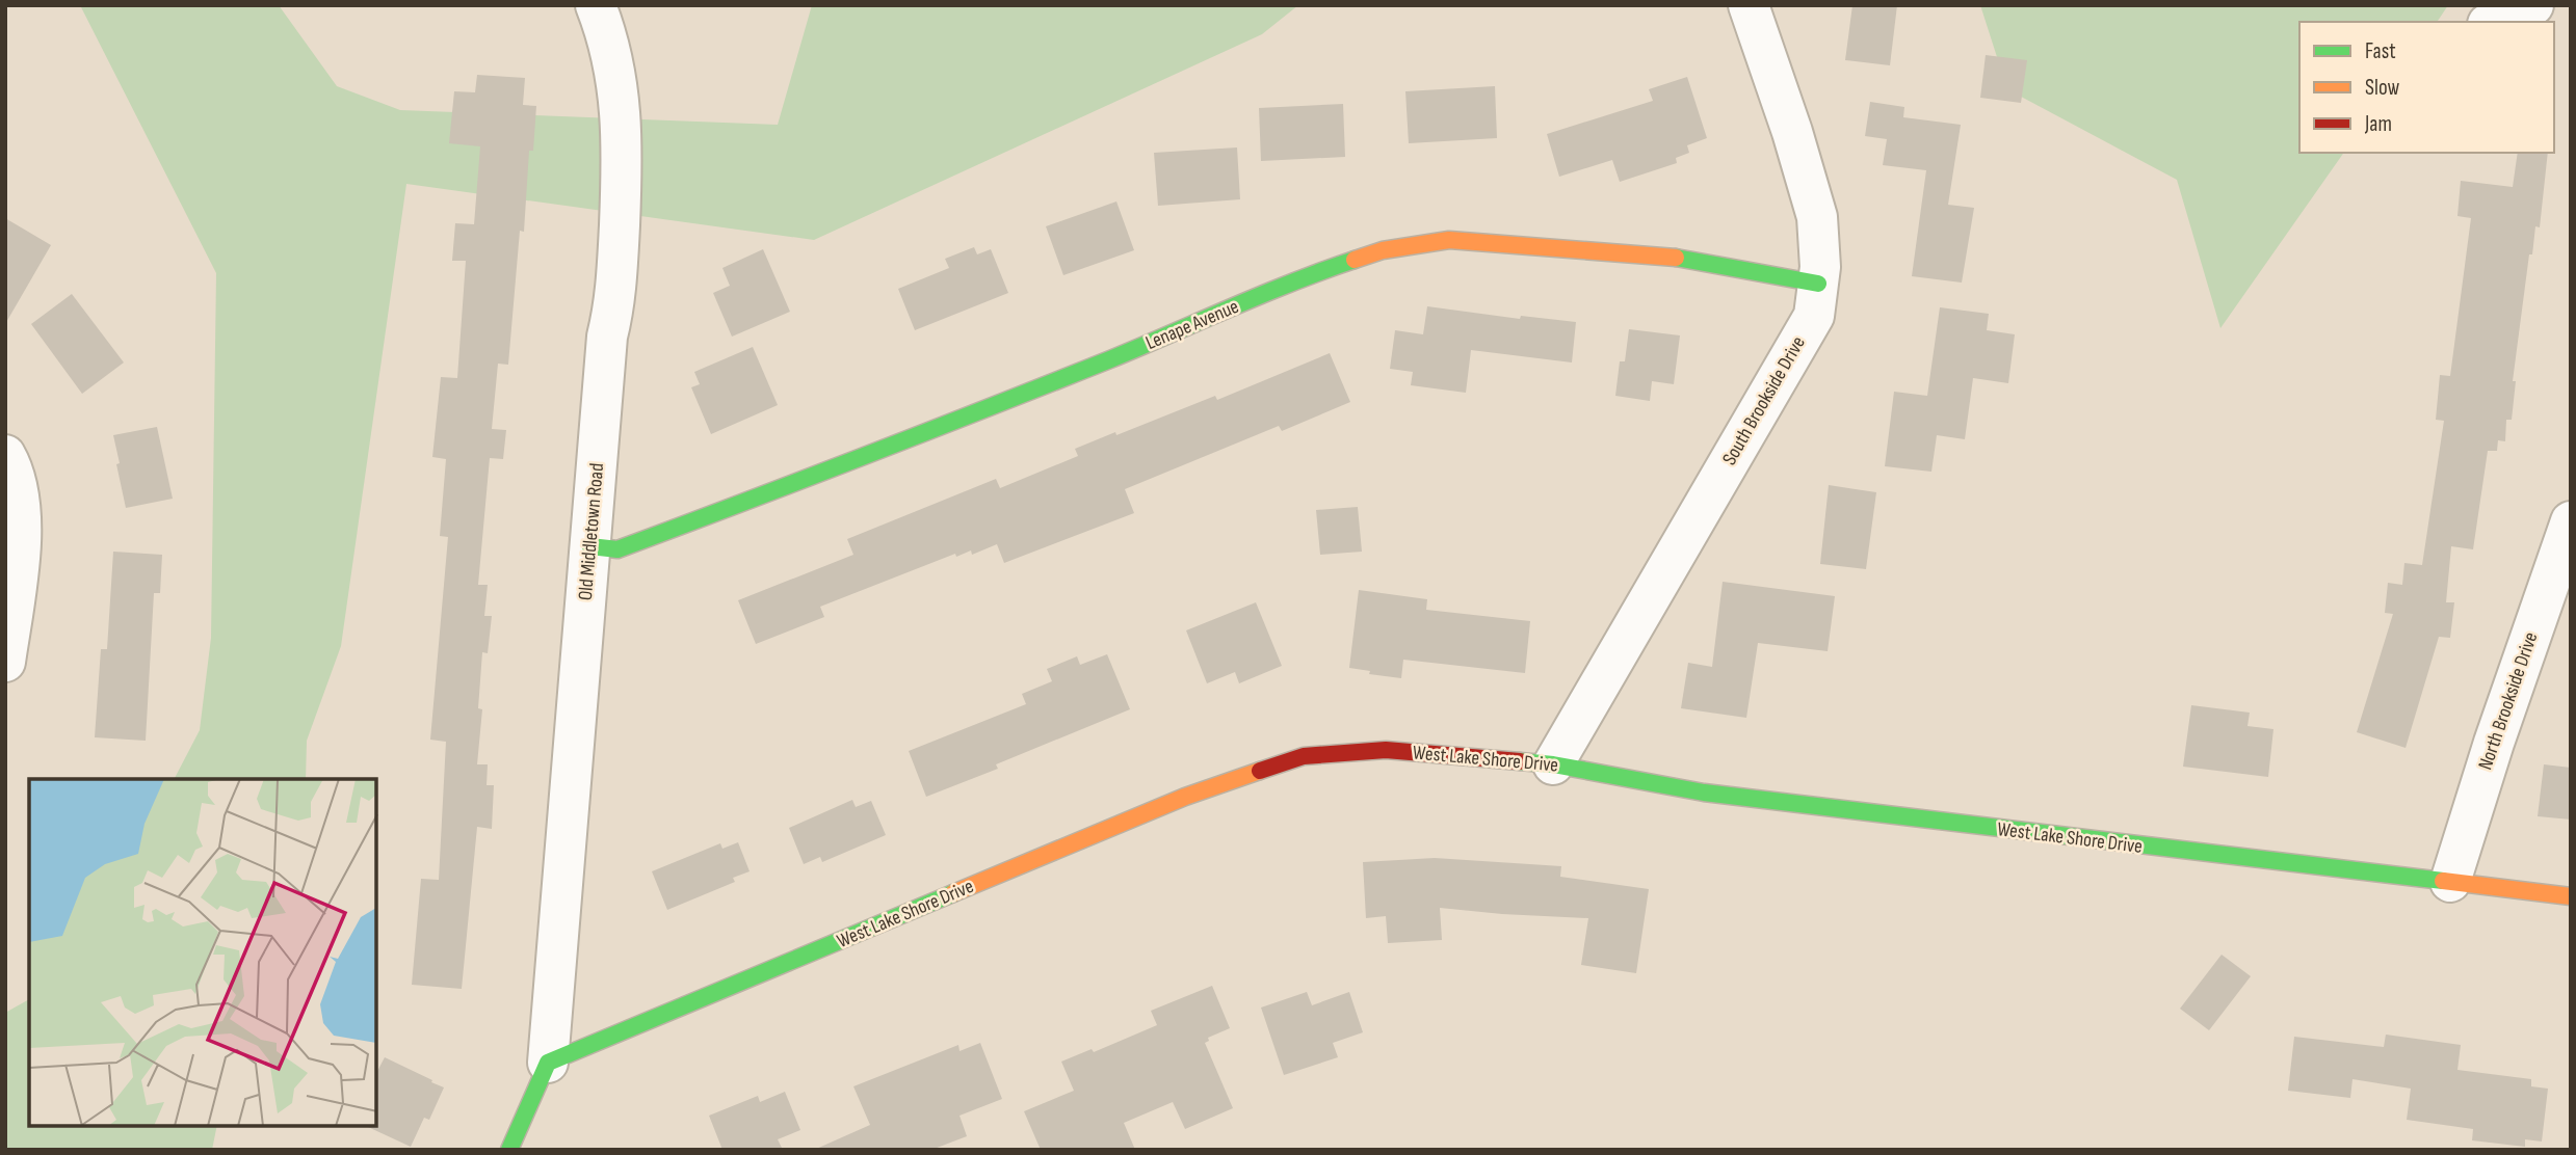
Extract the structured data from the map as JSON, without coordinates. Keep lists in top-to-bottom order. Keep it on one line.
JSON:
{"streets":{"street":["Lenape Avenue","South Brookside Drive","Old Middletown Road","North Brookside Drive","West Lake Shore Drive"]},"crossings":[["Lenape Avenue","South Brookside Drive"],["Lenape Avenue","Old Middletown Road"],["South Brookside Drive","West Lake Shore Drive"],["Old Middletown Road","West Lake Shore Drive"],["North Brookside Drive","West Lake Shore Drive"]],"legend":["Fast","Slow","Jam"]}
